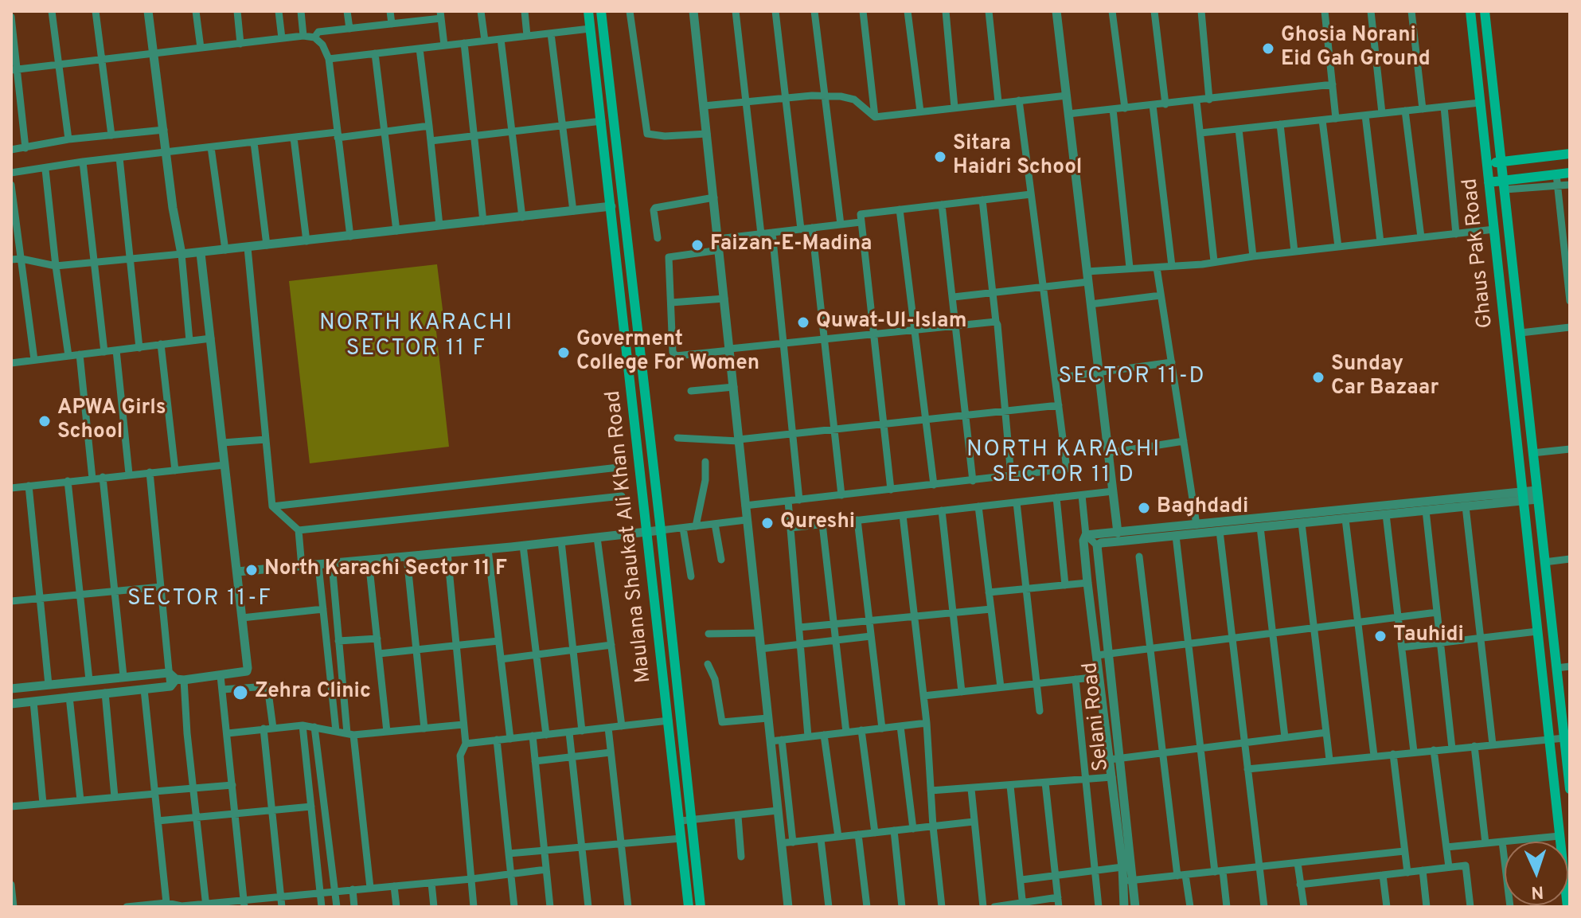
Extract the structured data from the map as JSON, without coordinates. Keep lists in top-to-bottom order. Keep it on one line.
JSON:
{"streets":{"main road":["Ghaus Pak Road","Maulana Shaukat Ali Khan Road"],"street":["Selani Road"]},"districts":["NORTH KARACHI SECTOR 11 F","SECTOR 11-D","NORTH KARACHI SECTOR 11 D","SECTOR 11-F"],"places":["Ghosia Norani Eid Gah Ground","Sitara Haidri School","Faizan-E-Madina","Quwat-Ul-Islam","Goverment College For Women","Sunday Car Bazaar","APWA Girls School","Baghdadi","Qureshi","North Karachi Sector 11 F","Tauhidi","Zehra Clinic"],"north":"bottom"}
